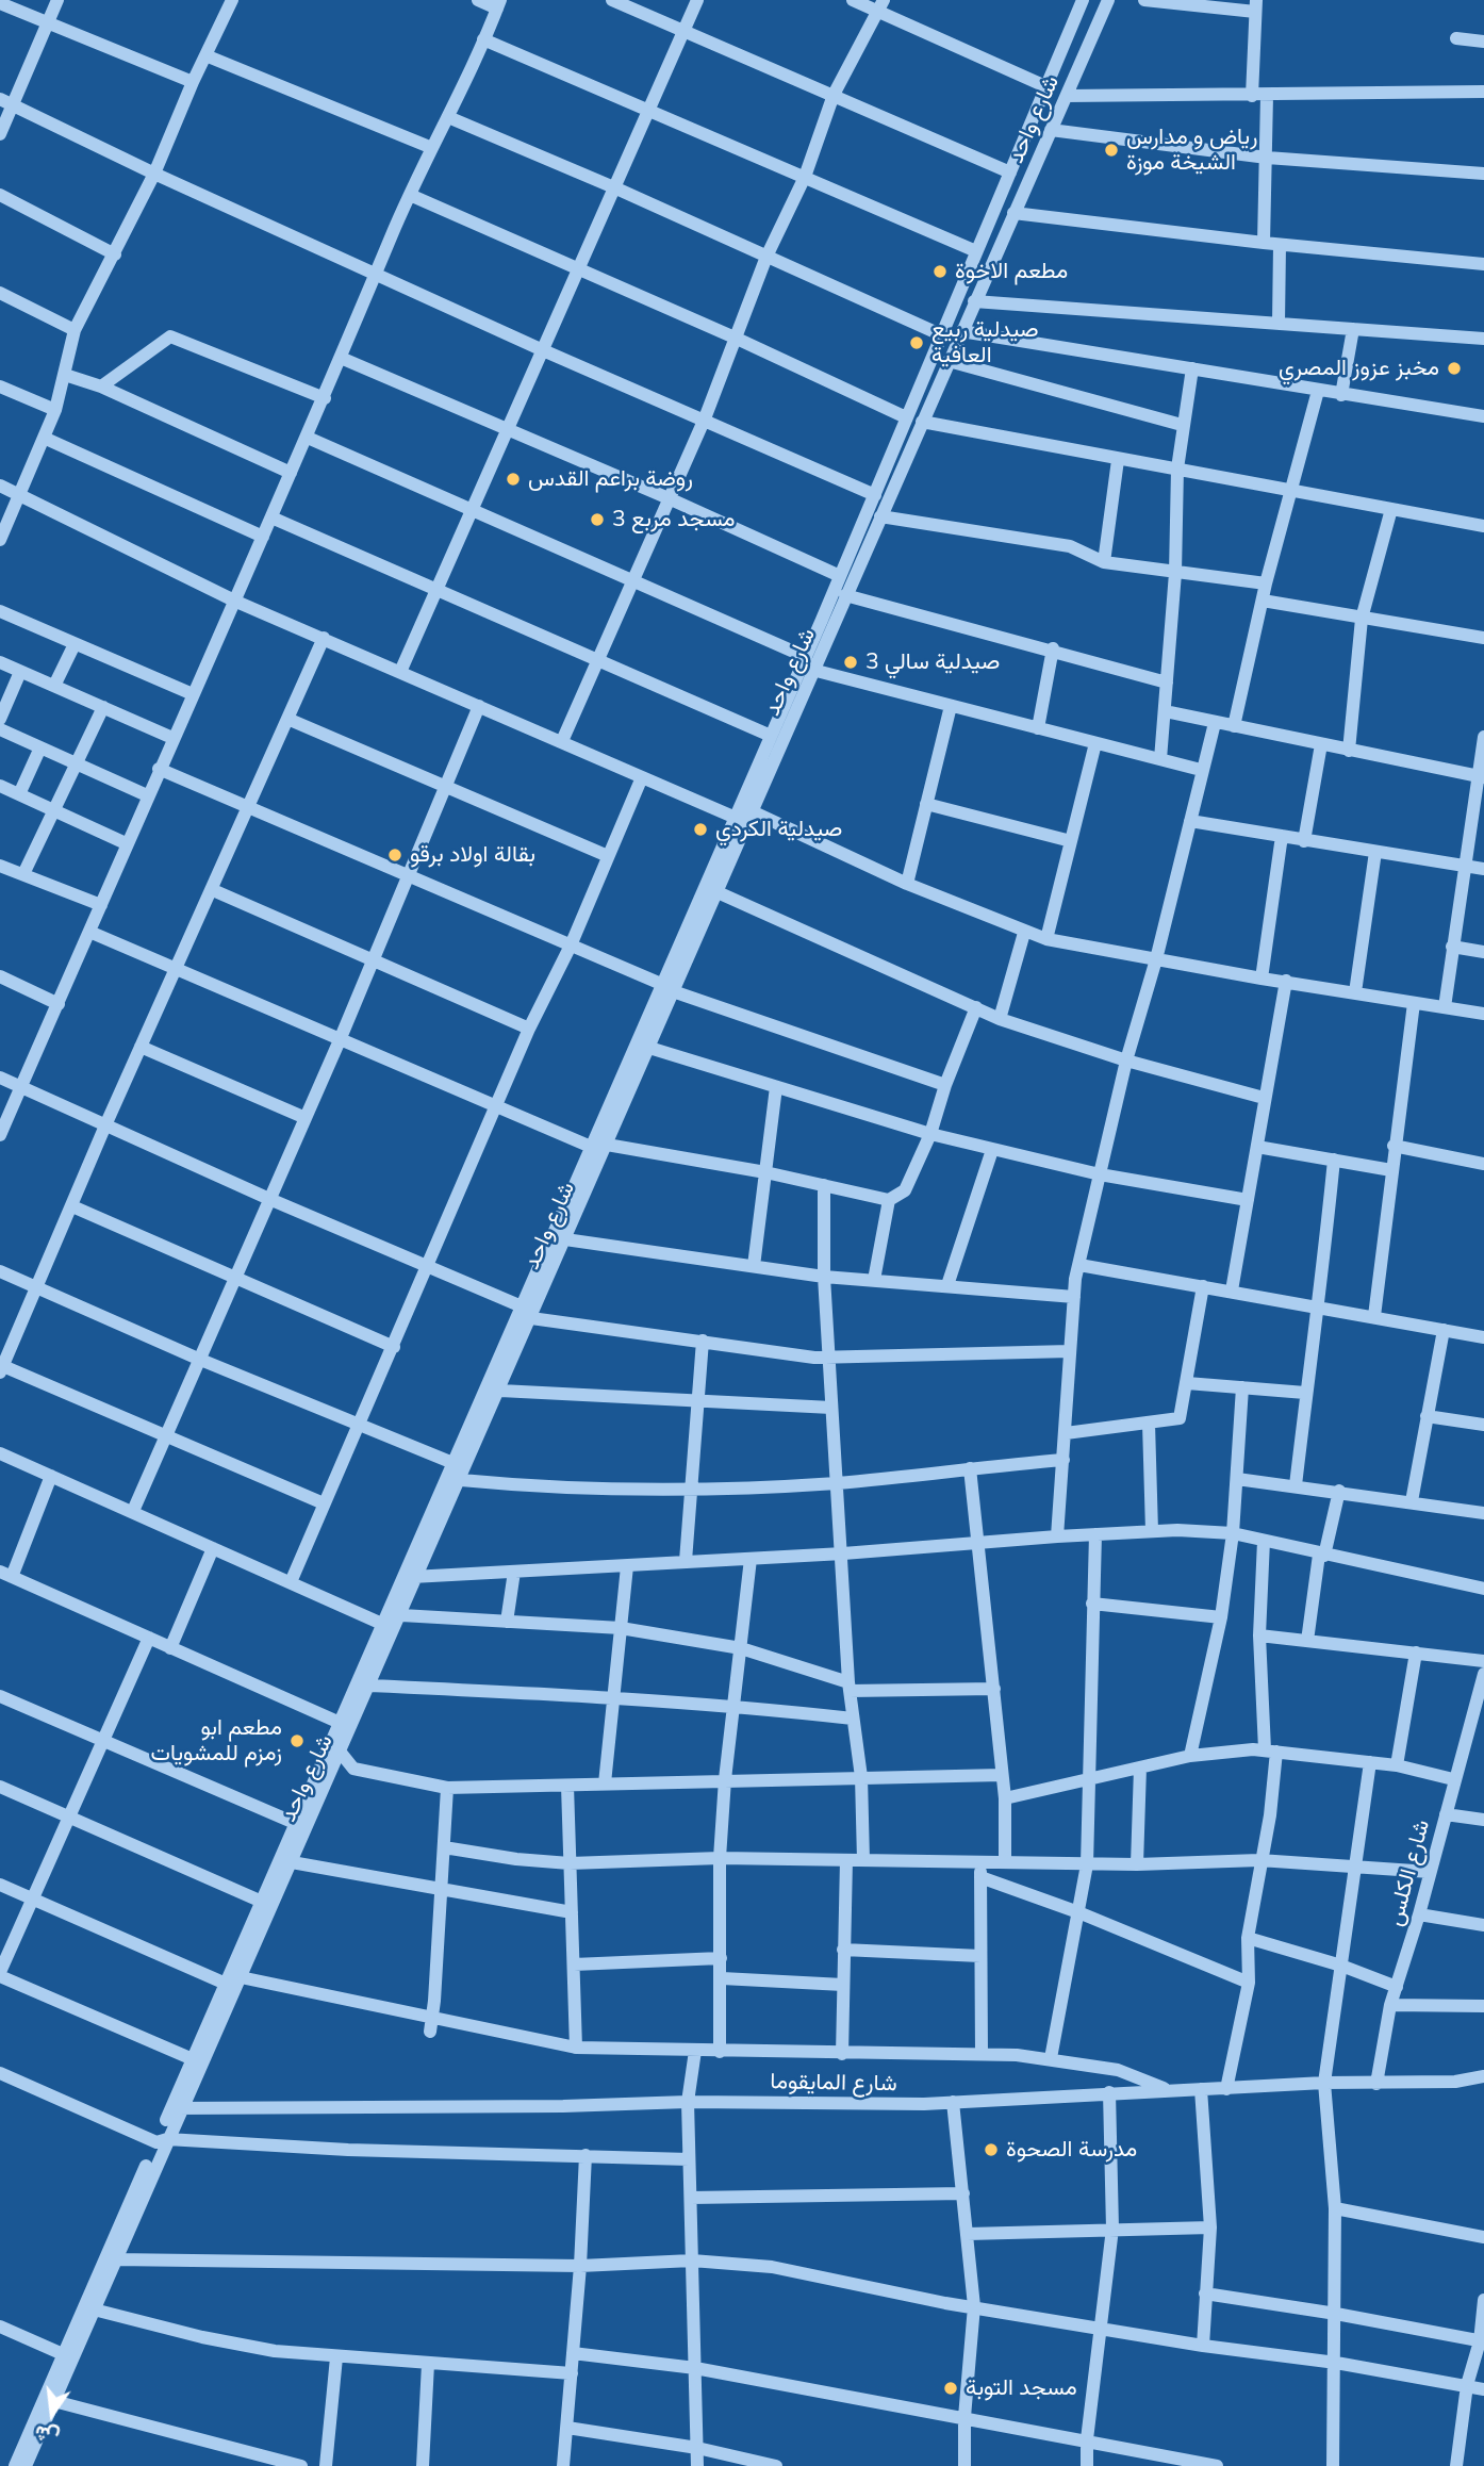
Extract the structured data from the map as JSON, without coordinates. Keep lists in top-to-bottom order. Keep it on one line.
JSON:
{"streets":{"street":["شارع واحد","شارع الكلس","شارع المايقوما"]},"crossings":[["شارع واحد","شارع المايقوما"],["شارع الكلس","شارع المايقوما"]],"places":["رياض و مدارس الشيخة موزة","مطعم الاخوة","صيدلية ربيع العافية","مخبز عزوز المصري","روضة براعم القدس","مسجد مربع 3","صيدلية سالي 3","صيدلية الكردي","بقالة اولاد برقو","مطعم ابو زمزم للمشويات","مدرسة الصحوة","مسجد التوبة"],"north":"bottom"}
